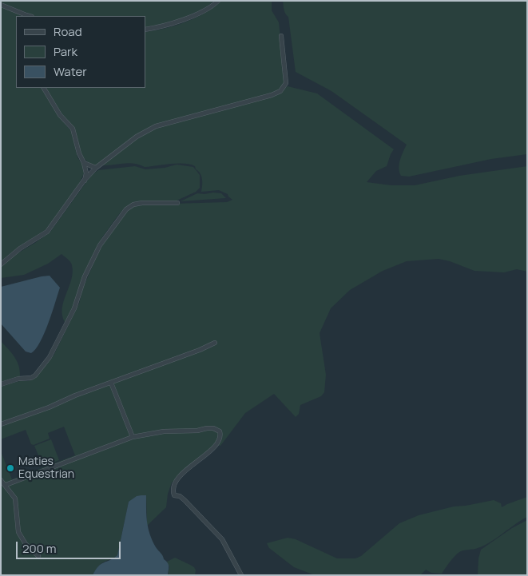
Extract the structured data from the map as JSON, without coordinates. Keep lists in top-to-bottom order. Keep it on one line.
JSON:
{"places":["Maties Equestrian"],"legend":["Road","Park","Water"],"scale_bar":"200 m"}
